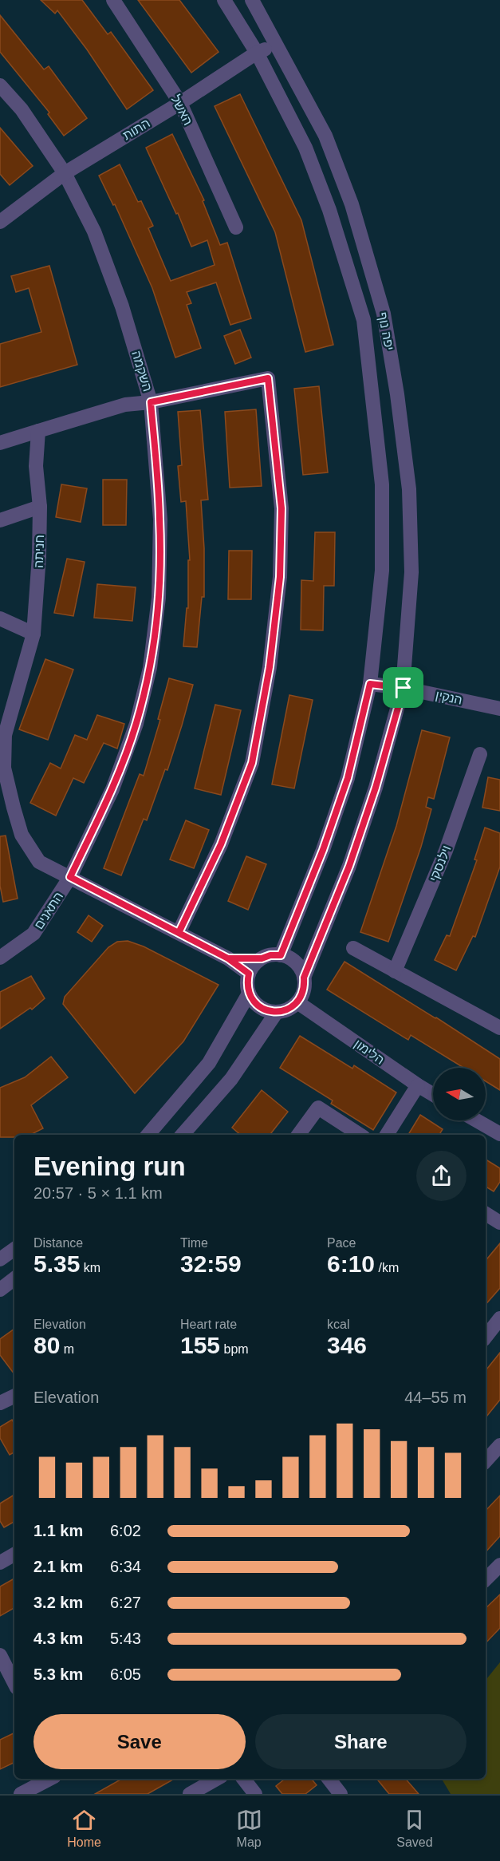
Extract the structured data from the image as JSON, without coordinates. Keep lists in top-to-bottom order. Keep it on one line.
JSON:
{"streets":{"street":["האשל","התות","יפה נוף","השקמה","חניתה","הנקין","וילנסקי","התאנים","הלימון"]},"crossings":[["האשל","התות"],["התות","יפה נוף"],["התות","השקמה"],["יפה נוף","חניתה"],["יפה נוף","הנקין"],["יפה נוף","הלימון"],["השקמה","חניתה"],["השקמה","התאנים"],["חניתה","התאנים"],["חניתה","הלימון"]],"north":"left","page":{"heading":["Evening run","20:57 · 5 × 1.1 km"],"stats":[["Distance","5.35 km"],["Time","32:59"],["Pace","6:10 /km"],["Elevation","80 m"],["Heart rate","155 bpm"],["kcal","346"]],"chart":["Elevation","44–55 m"],"list":[{"name":"1.1 km","note":"6:02"},{"name":"2.1 km","note":"6:34"},{"name":"3.2 km","note":"6:27"},{"name":"4.3 km","note":"5:43"},{"name":"5.3 km","note":"6:05"}],"buttons":["Save","Share"],"tabs":["Home","Map","Saved"]}}
